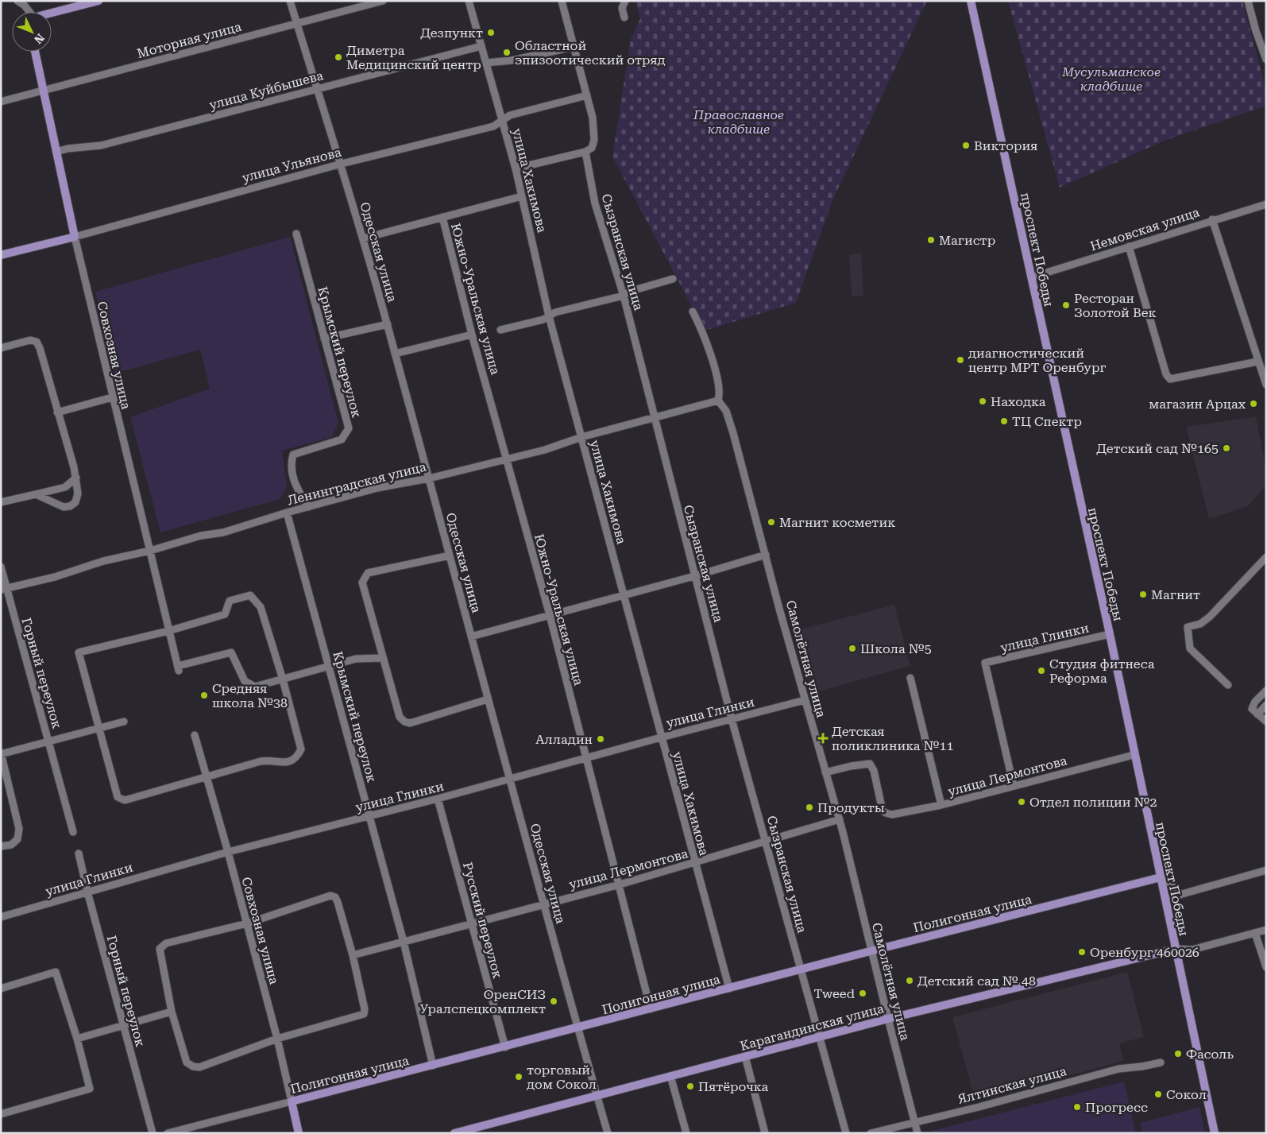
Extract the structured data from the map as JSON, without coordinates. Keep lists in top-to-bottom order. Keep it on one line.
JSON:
{"streets":{"main road":["улица Ульянова","проспект Победы","Совхозная улица","Полигонная улица","Карагандинская улица"],"street":["Моторная улица","улица Куйбышева","улица Хакимова","Немовская улица","Одесская улица","Сызранская улица","Южно-Уральская улица","Крымский переулок","Ленинградская улица","улица Глинки","Самолётная улица","Горный переулок","улица Лермонтова","Русский переулок","Ялтинская улица"]},"crossings":[["Моторная улица","Одесская улица"],["Моторная улица","Совхозная улица"],["улица Куйбышева","улица Хакимова"],["улица Куйбышева","Одесская улица"],["улица Куйбышева","Совхозная улица"],["улица Ульянова","улица Хакимова"],["улица Ульянова","Одесская улица"],["улица Ульянова","Совхозная улица"],["улица Хакимова","Ленинградская улица"],["улица Хакимова","улица Глинки"],["улица Хакимова","улица Лермонтова"],["улица Хакимова","Полигонная улица"],["Немовская улица","проспект Победы"],["проспект Победы","улица Глинки"],["проспект Победы","улица Лермонтова"],["проспект Победы","Полигонная улица"],["проспект Победы","Карагандинская улица"],["Одесская улица","Ленинградская улица"],["Одесская улица","улица Глинки"],["Одесская улица","улица Лермонтова"],["Одесская улица","Полигонная улица"],["Одесская улица","Карагандинская улица"],["Сызранская улица","Ленинградская улица"],["Сызранская улица","улица Глинки"],["Сызранская улица","улица Лермонтова"],["Сызранская улица","Полигонная улица"],["Сызранская улица","Карагандинская улица"],["Южно-Уральская улица","Ленинградская улица"],["Южно-Уральская улица","улица Глинки"],["Южно-Уральская улица","улица Лермонтова"],["Южно-Уральская улица","Полигонная улица"],["Крымский переулок","Ленинградская улица"],["Крымский переулок","улица Глинки"],["Крымский переулок","улица Лермонтова"],["Крымский переулок","Полигонная улица"],["Совхозная улица","Ленинградская улица"],["Совхозная улица","улица Глинки"],["Совхозная улица","Полигонная улица"],["Ленинградская улица","Самолётная улица"],["Ленинградская улица","Горный переулок"],["улица Глинки","Самолётная улица"],["улица Глинки","Горный переулок"],["улица Глинки","улица Лермонтова"],["улица Глинки","Русский переулок"],["Самолётная улица","улица Лермонтова"],["Самолётная улица","Полигонная улица"],["Самолётная улица","Карагандинская улица"],["Самолётная улица","Ялтинская улица"],["улица Лермонтова","Русский переулок"],["Полигонная улица","Русский переулок"]],"parks":["Мусульманское кладбище","Православное кладбище"],"places":{"other":["Дезпункт","Областной эпизоотический отряд","Диметра Медицинский центр","Виктория","Магистр","Ресторан Золотой Век","диагностический центр МРТ Оренбург","Находка","магазин Арцах","ТЦ Спектр","Детский сад №165","Магнит косметик","Магнит","Школа №5","Студия фитнеса Реформа","Средняя школа №38","Алладин","Отдел полиции №2","Продукты","Оренбург 460026","Детский сад № 48","Tweed","ОренСИЗ Уралспецкомплект","Фасоль","торговый дом Сокол","Пятёрочка","Сокол","Прогресс"],"health":["Детская поликлиника №11"]},"north":"bottom right"}
